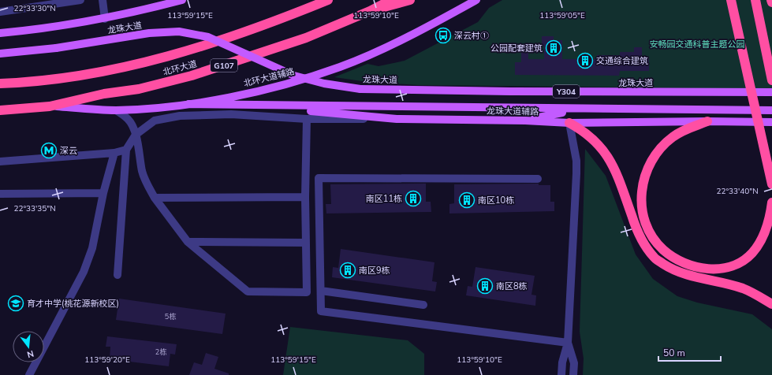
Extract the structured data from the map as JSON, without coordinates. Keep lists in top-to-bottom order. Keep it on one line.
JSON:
{"streets":{"highway":["G107","北环大道"],"main road":["龙珠大道","北环大道辅路","Y304","龙珠大道辅路"]},"crossings":[["北环大道","北环大道辅路"]],"parks":["安畅园交通科普主题公园"],"places":{"bus stop":["深云村①"],"building":["公园配套建筑","交通综合建筑","南区11栋","南区10栋","南区9栋","南区8栋"],"metro station":["深云"],"school or university":["育才中学(桃花源新校区)"]},"house_numbers":["5栋","2栋"],"scale_bar":"50 m","north":"bottom","coordinates":["22°33'30\"N","113°59'15\"E","113°59'10\"E","113°59'05\"E","22°33'40\"N","22°33'35\"N","113°59'20\"E"]}
